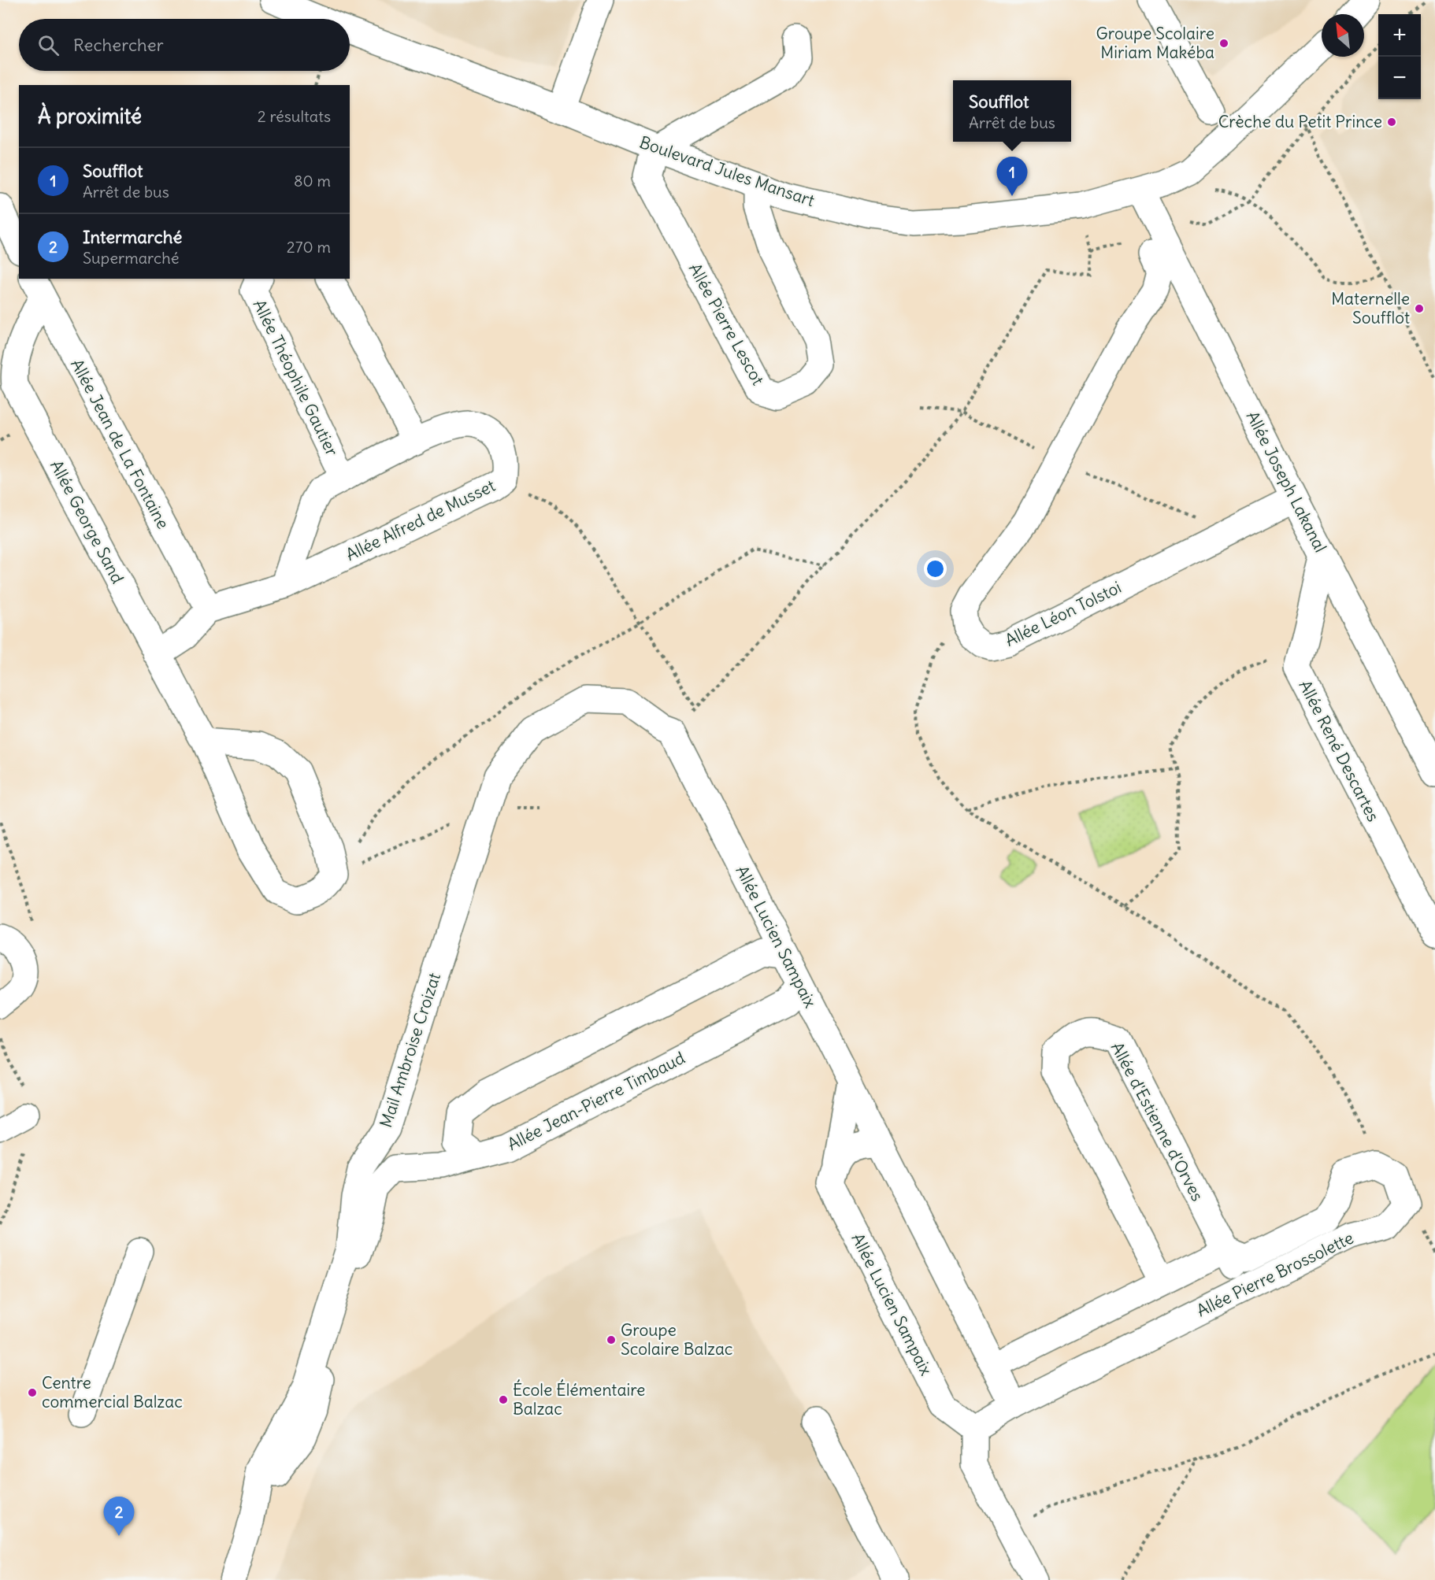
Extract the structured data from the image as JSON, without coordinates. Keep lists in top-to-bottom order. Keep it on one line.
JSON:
{"streets":{"street":["Boulevard Jules Mansart","Allée Pierre Lescot","Allée Théophile Gautier","Allée Jean de La Fontaine","Allée Joseph Lakanal","Allée Alfred de Musset","Allée George Sand","Allée Léon Tolstoi","Allée René Descartes","Allée Lucien Sampaix","Mail Ambroise Croizat","Allée Jean-Pierre Timbaud","Allée d'Estienne d'Orves","Allée Pierre Brossolette"]},"crossings":[["Boulevard Jules Mansart","Allée Pierre Lescot"],["Boulevard Jules Mansart","Allée Joseph Lakanal"],["Allée Théophile Gautier","Allée Alfred de Musset"],["Allée Jean de La Fontaine","Allée Alfred de Musset"],["Allée Jean de La Fontaine","Allée George Sand"],["Allée Joseph Lakanal","Allée Léon Tolstoi"],["Allée Joseph Lakanal","Allée René Descartes"],["Allée Lucien Sampaix","Mail Ambroise Croizat"],["Allée Lucien Sampaix","Allée Jean-Pierre Timbaud"],["Allée Lucien Sampaix","Allée Pierre Brossolette"],["Allée d'Estienne d'Orves","Allée Pierre Brossolette"]],"places":["Groupe Scolaire Miriam Makéba","Crèche du Petit Prince","Maternelle Soufflot","Groupe Scolaire Balzac","Centre commercial Balzac","École Élémentaire Balzac"],"north":"top left","page":{"map_buttons":["+","−"],"search":"Rechercher","popup":["Soufflot","Arrêt de bus"],"heading":["À proximité","2 résultats"],"list":[{"mark":"1","name":"Soufflot","note":"Arrêt de bus","value":"80 m"},{"mark":"2","name":"Intermarché","note":"Supermarché","value":"270 m"}],"pins":["1","2"]}}
